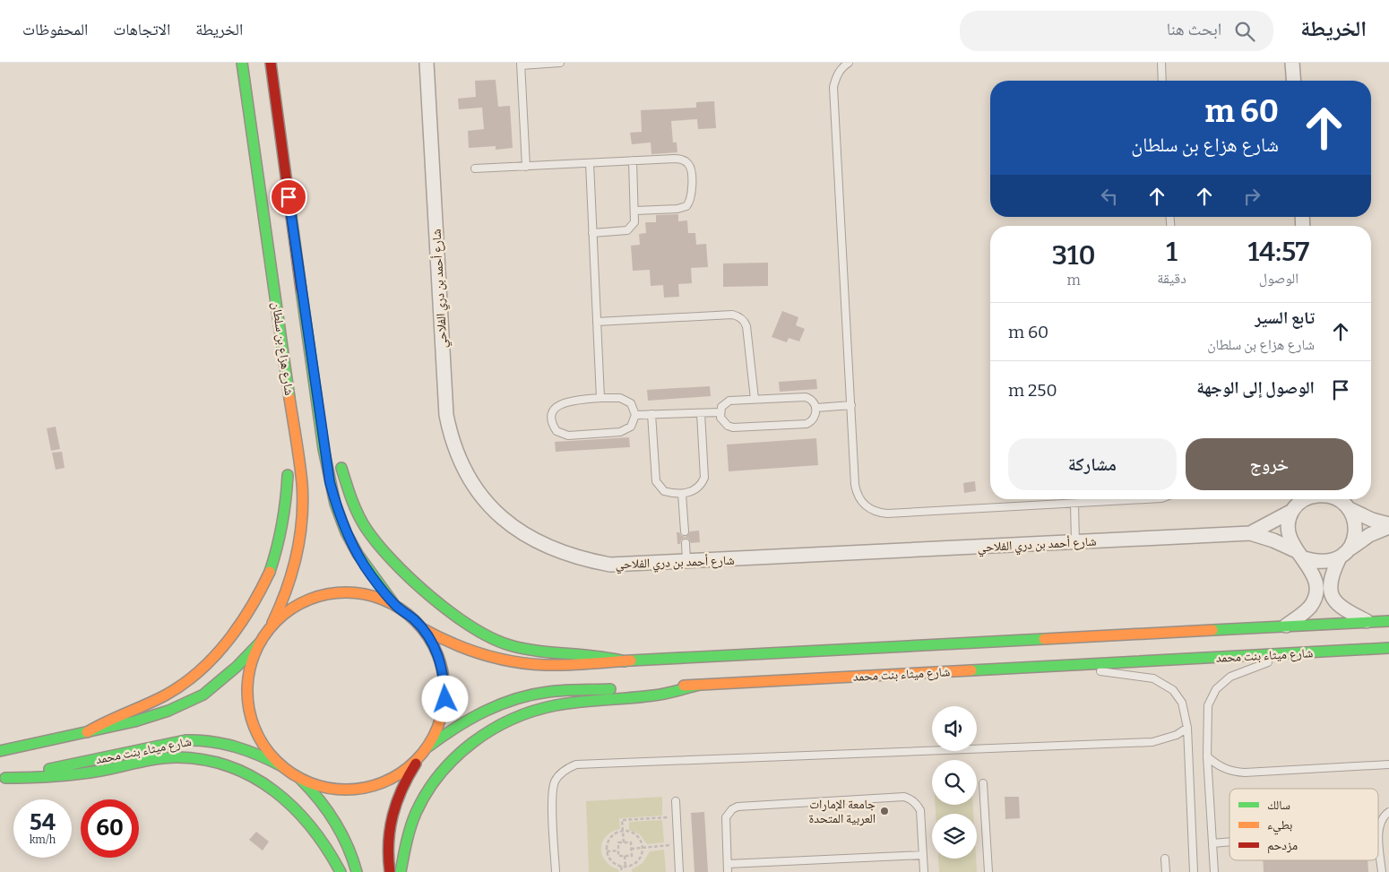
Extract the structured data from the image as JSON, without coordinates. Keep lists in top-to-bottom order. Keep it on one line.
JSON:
{"streets":{"main road":["شارع هزاع بن سلطان","شارع ميثاء بنت محمد"],"street":["شارع أحمد بن دري الفلاحي"]},"places":["جامعة الإمارات العربية المتحدة"],"legend":["سالك","بطيء","مزدحم"],"page":{"header":"الخريطة","search":"ابحث هنا","nav":["الخريطة","الاتجاهات","المحفوظات"],"turn":["60 m","شارع هزاع بن سلطان"],"eta":["14:57","الوصول","1","دقيقة","310","m"],"list":[{"name":"تابع السير","note":"شارع هزاع بن سلطان","value":"60 m"},{"name":"الوصول إلى الوجهة","value":"250 m"}],"buttons":["خروج","مشاركة"],"speed":"54 km/h","limit":"60"}}
